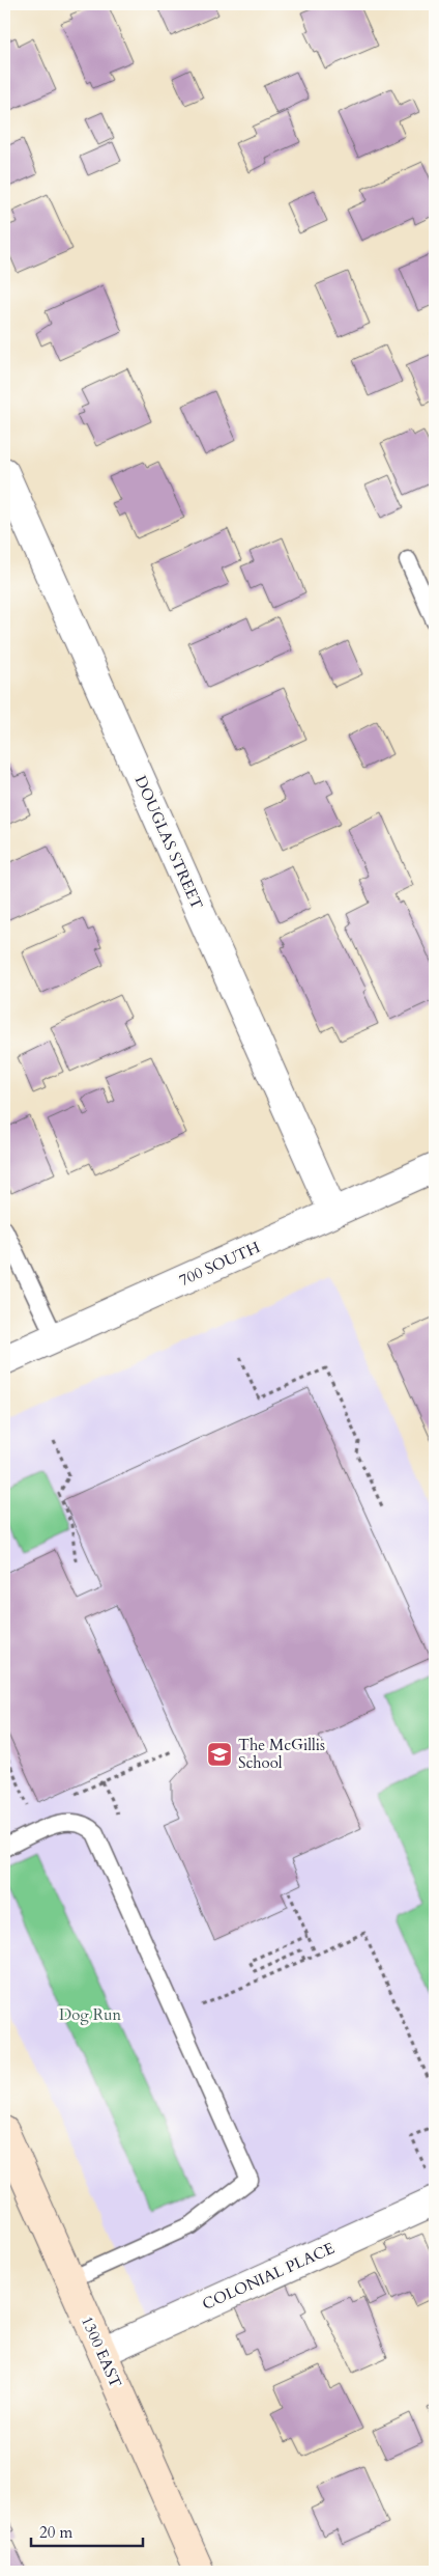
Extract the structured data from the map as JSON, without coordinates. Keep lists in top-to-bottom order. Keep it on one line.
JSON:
{"streets":{"main road":["1300 EAST"],"street":["DOUGLAS STREET","700 SOUTH","COLONIAL PLACE"]},"crossings":[["DOUGLAS STREET","700 SOUTH"],["COLONIAL PLACE","1300 EAST"]],"parks":["Dog Run"],"places":{"school or university":["The McGillis School"]},"scale_bar":"20 m"}
